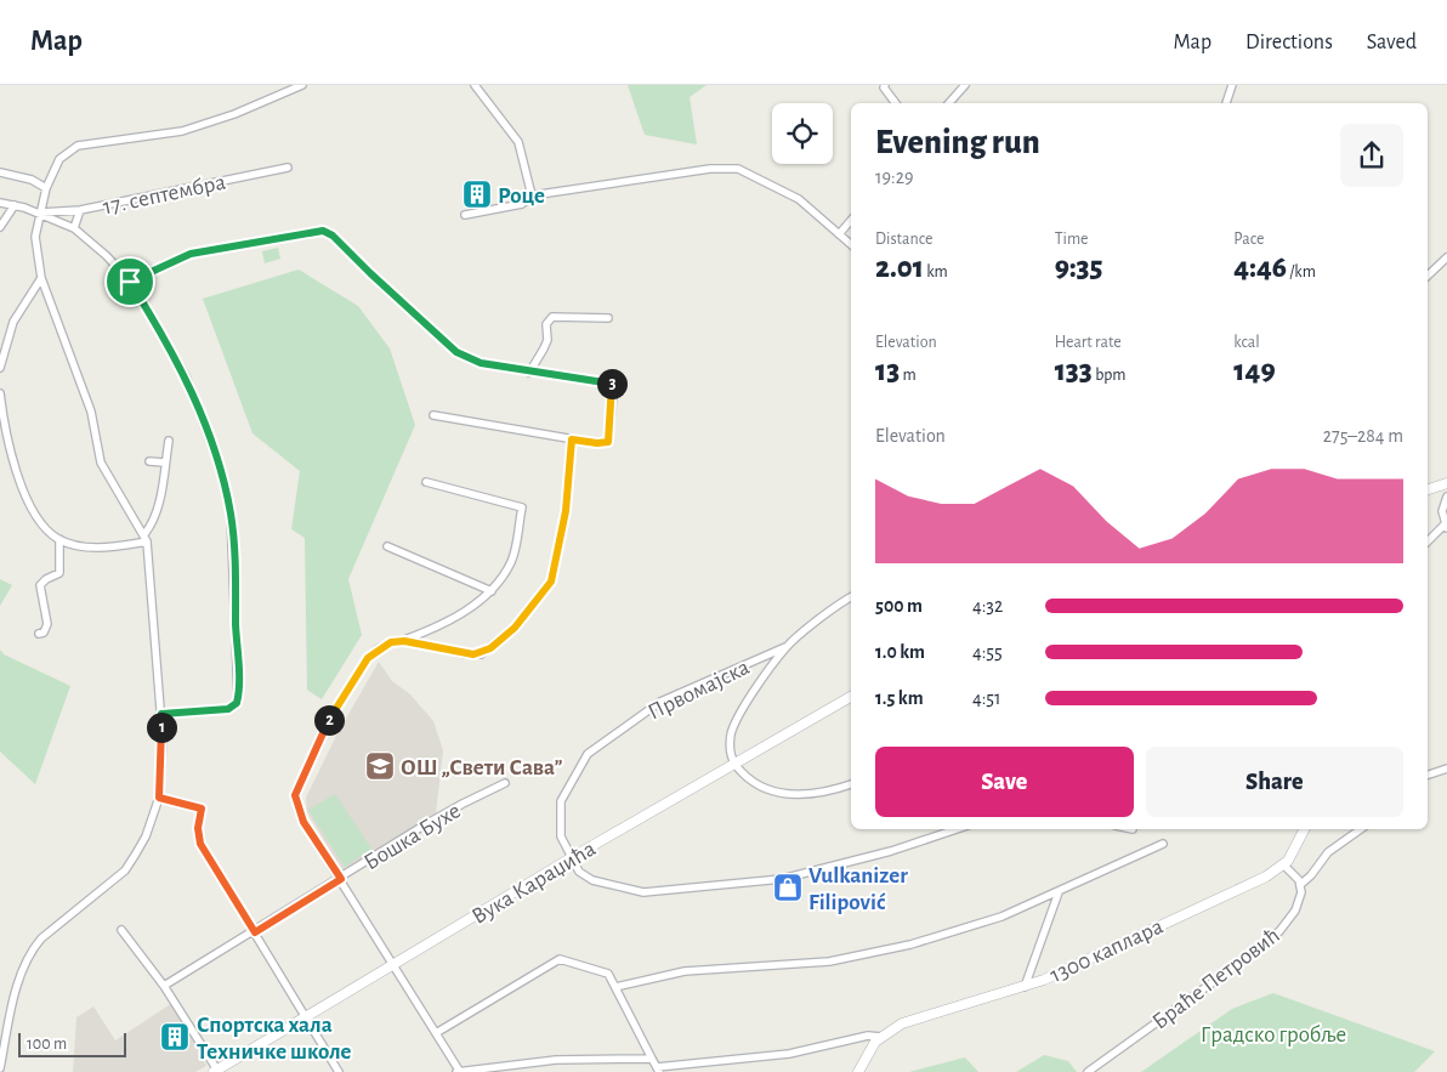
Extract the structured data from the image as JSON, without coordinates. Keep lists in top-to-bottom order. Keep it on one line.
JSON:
{"streets":{"street":["17. септембра","Првомајска","Бошка Бухе","Вука Караџића","1300 каплара","Браће Петровић"]},"crossings":[["Првомајска","Вука Караџића"]],"parks":["Градско гробље"],"places":{"building":["Роце","Спортска хала Техничке школе"],"school or university":["ОШ „Свети Сава”"],"shop":["Vulkanizer Filipović"]},"scale_bar":"100 m","page":{"header":"Map","nav":["Map","Directions","Saved"],"heading":["Evening run","19:29"],"stats":[["Distance","2.01 km"],["Time","9:35"],["Pace","4:46 /km"],["Elevation","13 m"],["Heart rate","133 bpm"],["kcal","149"]],"pins":["3","2","1"],"chart":["Elevation","275–284 m"],"list":[{"name":"500 m","note":"4:32"},{"name":"1.0 km","note":"4:55"},{"name":"1.5 km","note":"4:51"}],"buttons":["Save","Share"],"scale":"100 m"}}
